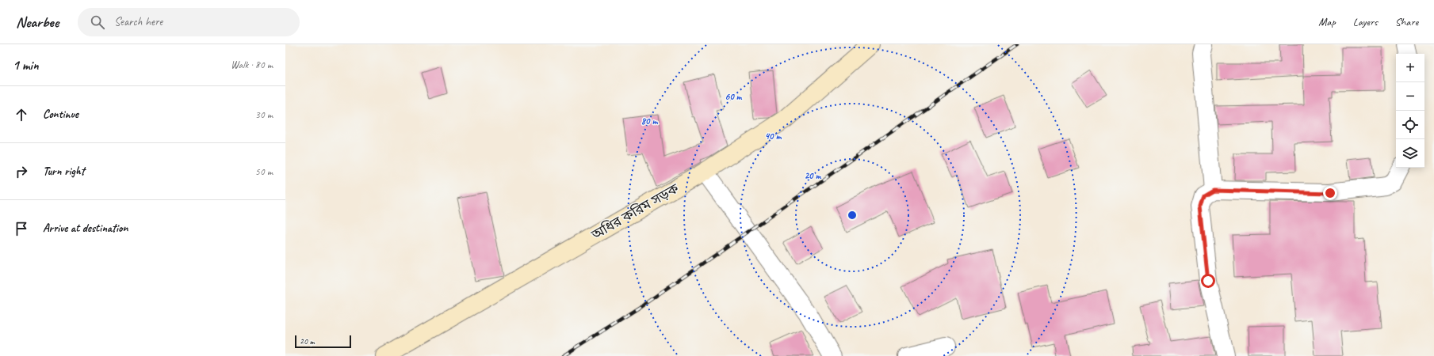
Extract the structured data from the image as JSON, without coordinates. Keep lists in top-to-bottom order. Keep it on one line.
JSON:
{"streets":{"main road":["অধির করিম সড়ক"]},"scale_bar":"20 m","page":{"header":"Nearbee","search":"Search here","nav":["Map","Layers","Share"],"heading":["1 min","Walk · 80 m"],"map_buttons":["+","−"],"list":[["Continue","30 m"],["Turn right","50 m"],"Arrive at destination"],"scale":"20 m"},"rings":["60 m","80 m","40 m","20 m"]}
